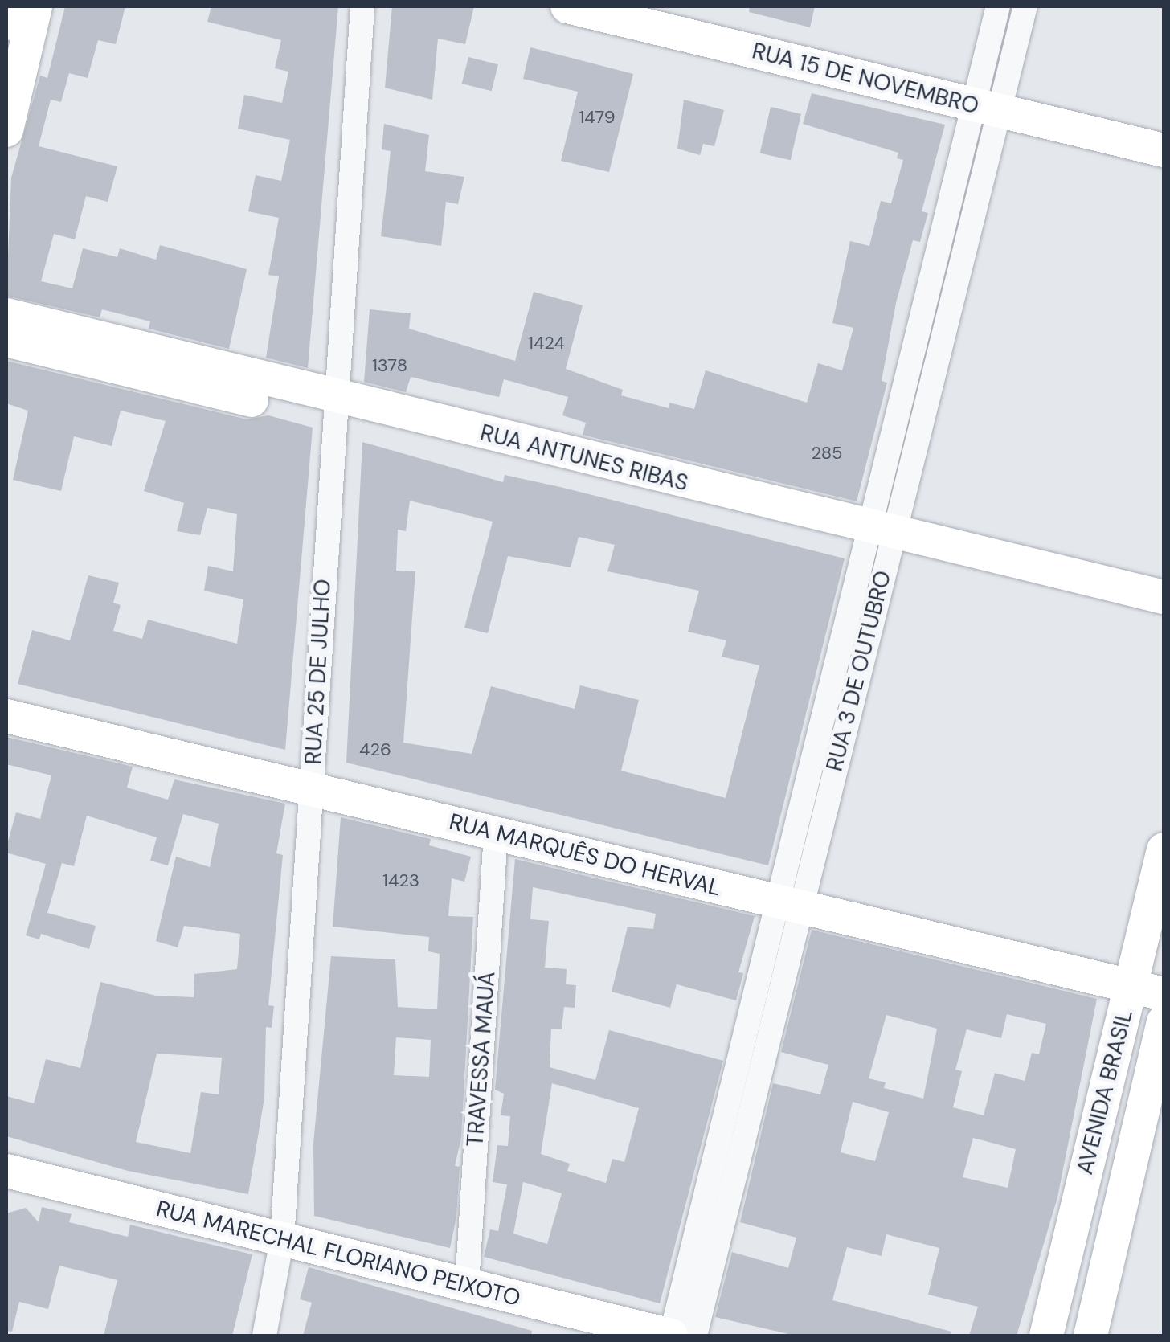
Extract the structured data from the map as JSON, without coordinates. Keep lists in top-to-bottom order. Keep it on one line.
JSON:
{"streets":{"street":["RUA 15 DE NOVEMBRO","RUA ANTUNES RIBAS","RUA 3 DE OUTUBRO","RUA 25 DE JULHO","RUA MARQUÊS DO HERVAL","TRAVESSA MAUÁ","AVENIDA BRASIL","RUA MARECHAL FLORIANO PEIXOTO"]},"crossings":[["RUA 15 DE NOVEMBRO","RUA 3 DE OUTUBRO"],["RUA ANTUNES RIBAS","RUA 3 DE OUTUBRO"],["RUA ANTUNES RIBAS","RUA 25 DE JULHO"],["RUA 3 DE OUTUBRO","RUA MARQUÊS DO HERVAL"],["RUA 3 DE OUTUBRO","RUA MARECHAL FLORIANO PEIXOTO"],["RUA 25 DE JULHO","RUA MARQUÊS DO HERVAL"],["RUA 25 DE JULHO","RUA MARECHAL FLORIANO PEIXOTO"],["RUA MARQUÊS DO HERVAL","TRAVESSA MAUÁ"],["RUA MARQUÊS DO HERVAL","AVENIDA BRASIL"],["TRAVESSA MAUÁ","RUA MARECHAL FLORIANO PEIXOTO"]],"house_numbers":["1479","1424","1378","285","426","1423"]}
